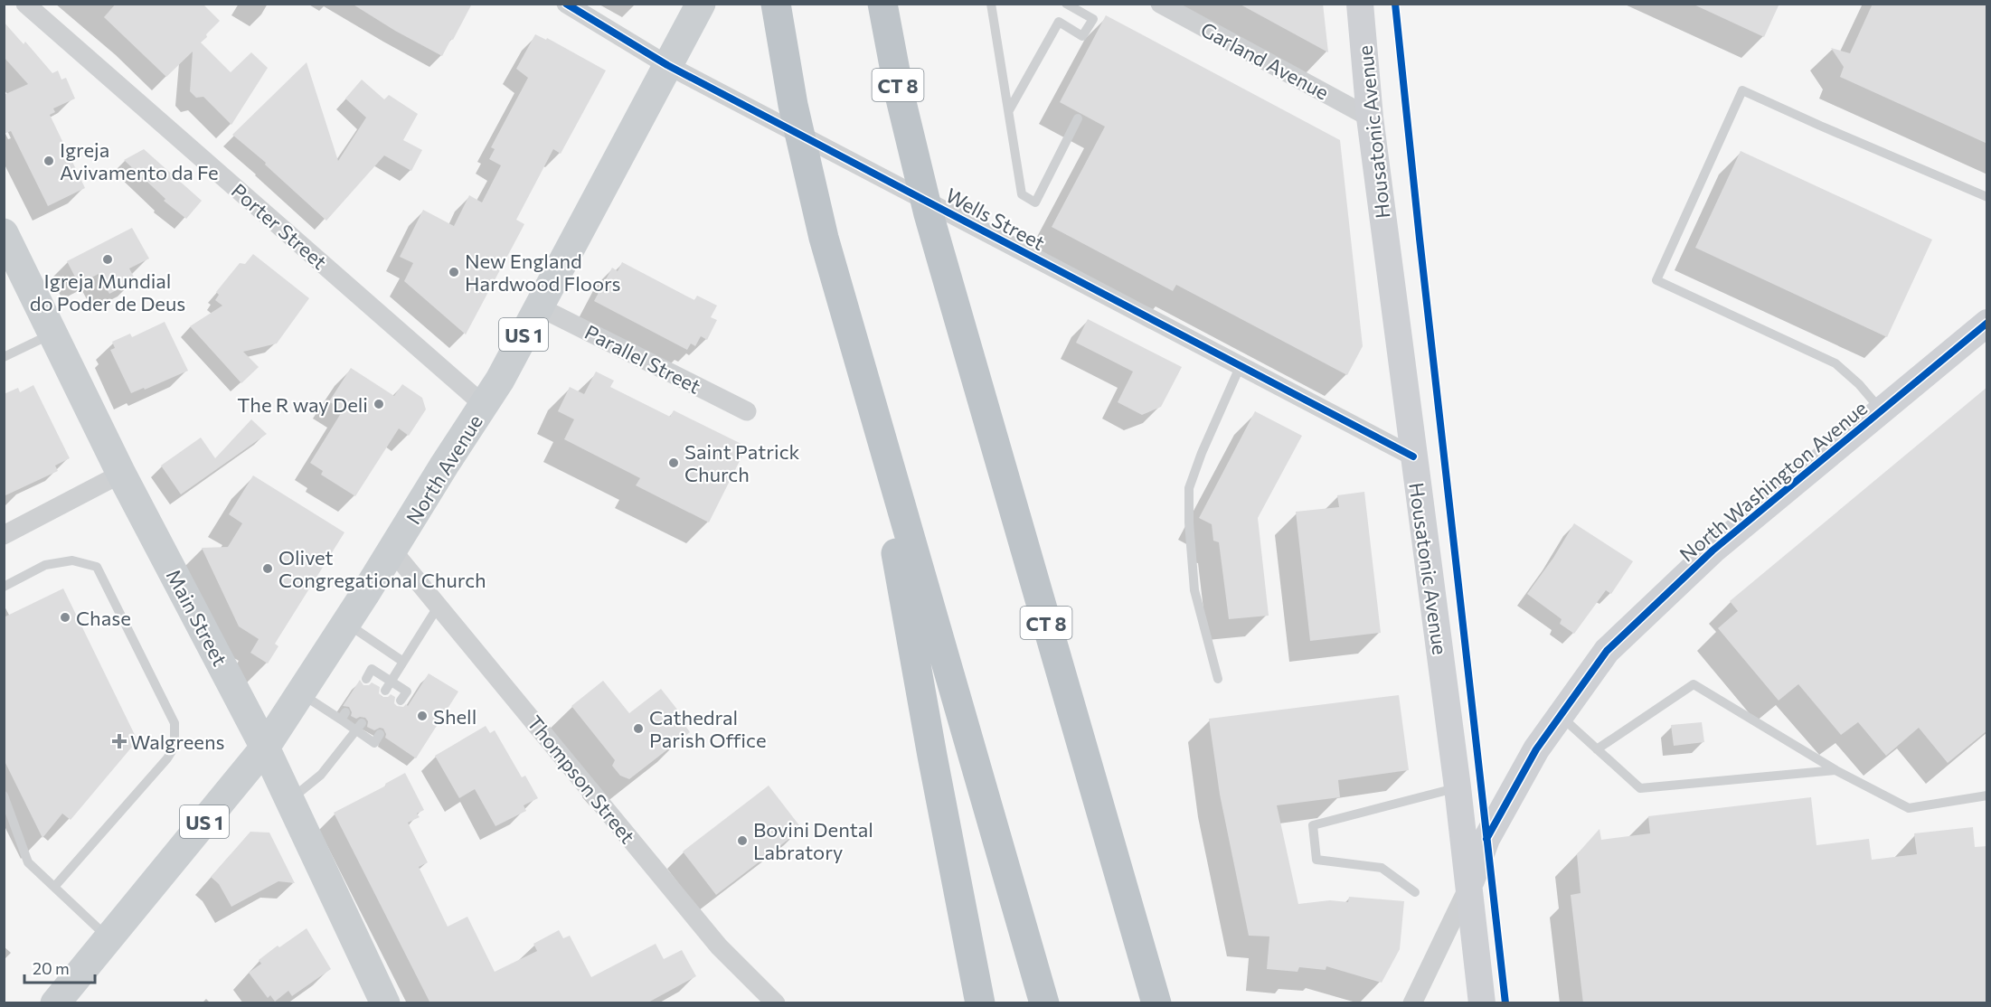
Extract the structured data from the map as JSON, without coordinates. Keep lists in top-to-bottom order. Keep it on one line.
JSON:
{"streets":{"highway":["CT 8"],"main road":["Housatonic Avenue","US 1","North Avenue","North Washington Avenue","Main Street"],"street":["Garland Avenue","Wells Street","Porter Street","Parallel Street","Thompson Street"]},"crossings":[["Garland Avenue","Housatonic Avenue"],["Housatonic Avenue","Wells Street"],["Housatonic Avenue","North Washington Avenue"],["Wells Street","North Avenue"],["Porter Street","North Avenue"],["Parallel Street","North Avenue"],["North Avenue","Main Street"],["North Avenue","Thompson Street"]],"places":{"other":["Igreja Avivamento da Fe","Igreja Mundial do Poder de Deus","New England Hardwood Floors","The R way Deli","Saint Patrick Church","Olivet Congregational Church","Chase","Shell","Cathedral Parish Office","Bovini Dental Labratory"],"health":["Walgreens"]},"scale_bar":"20 m"}
